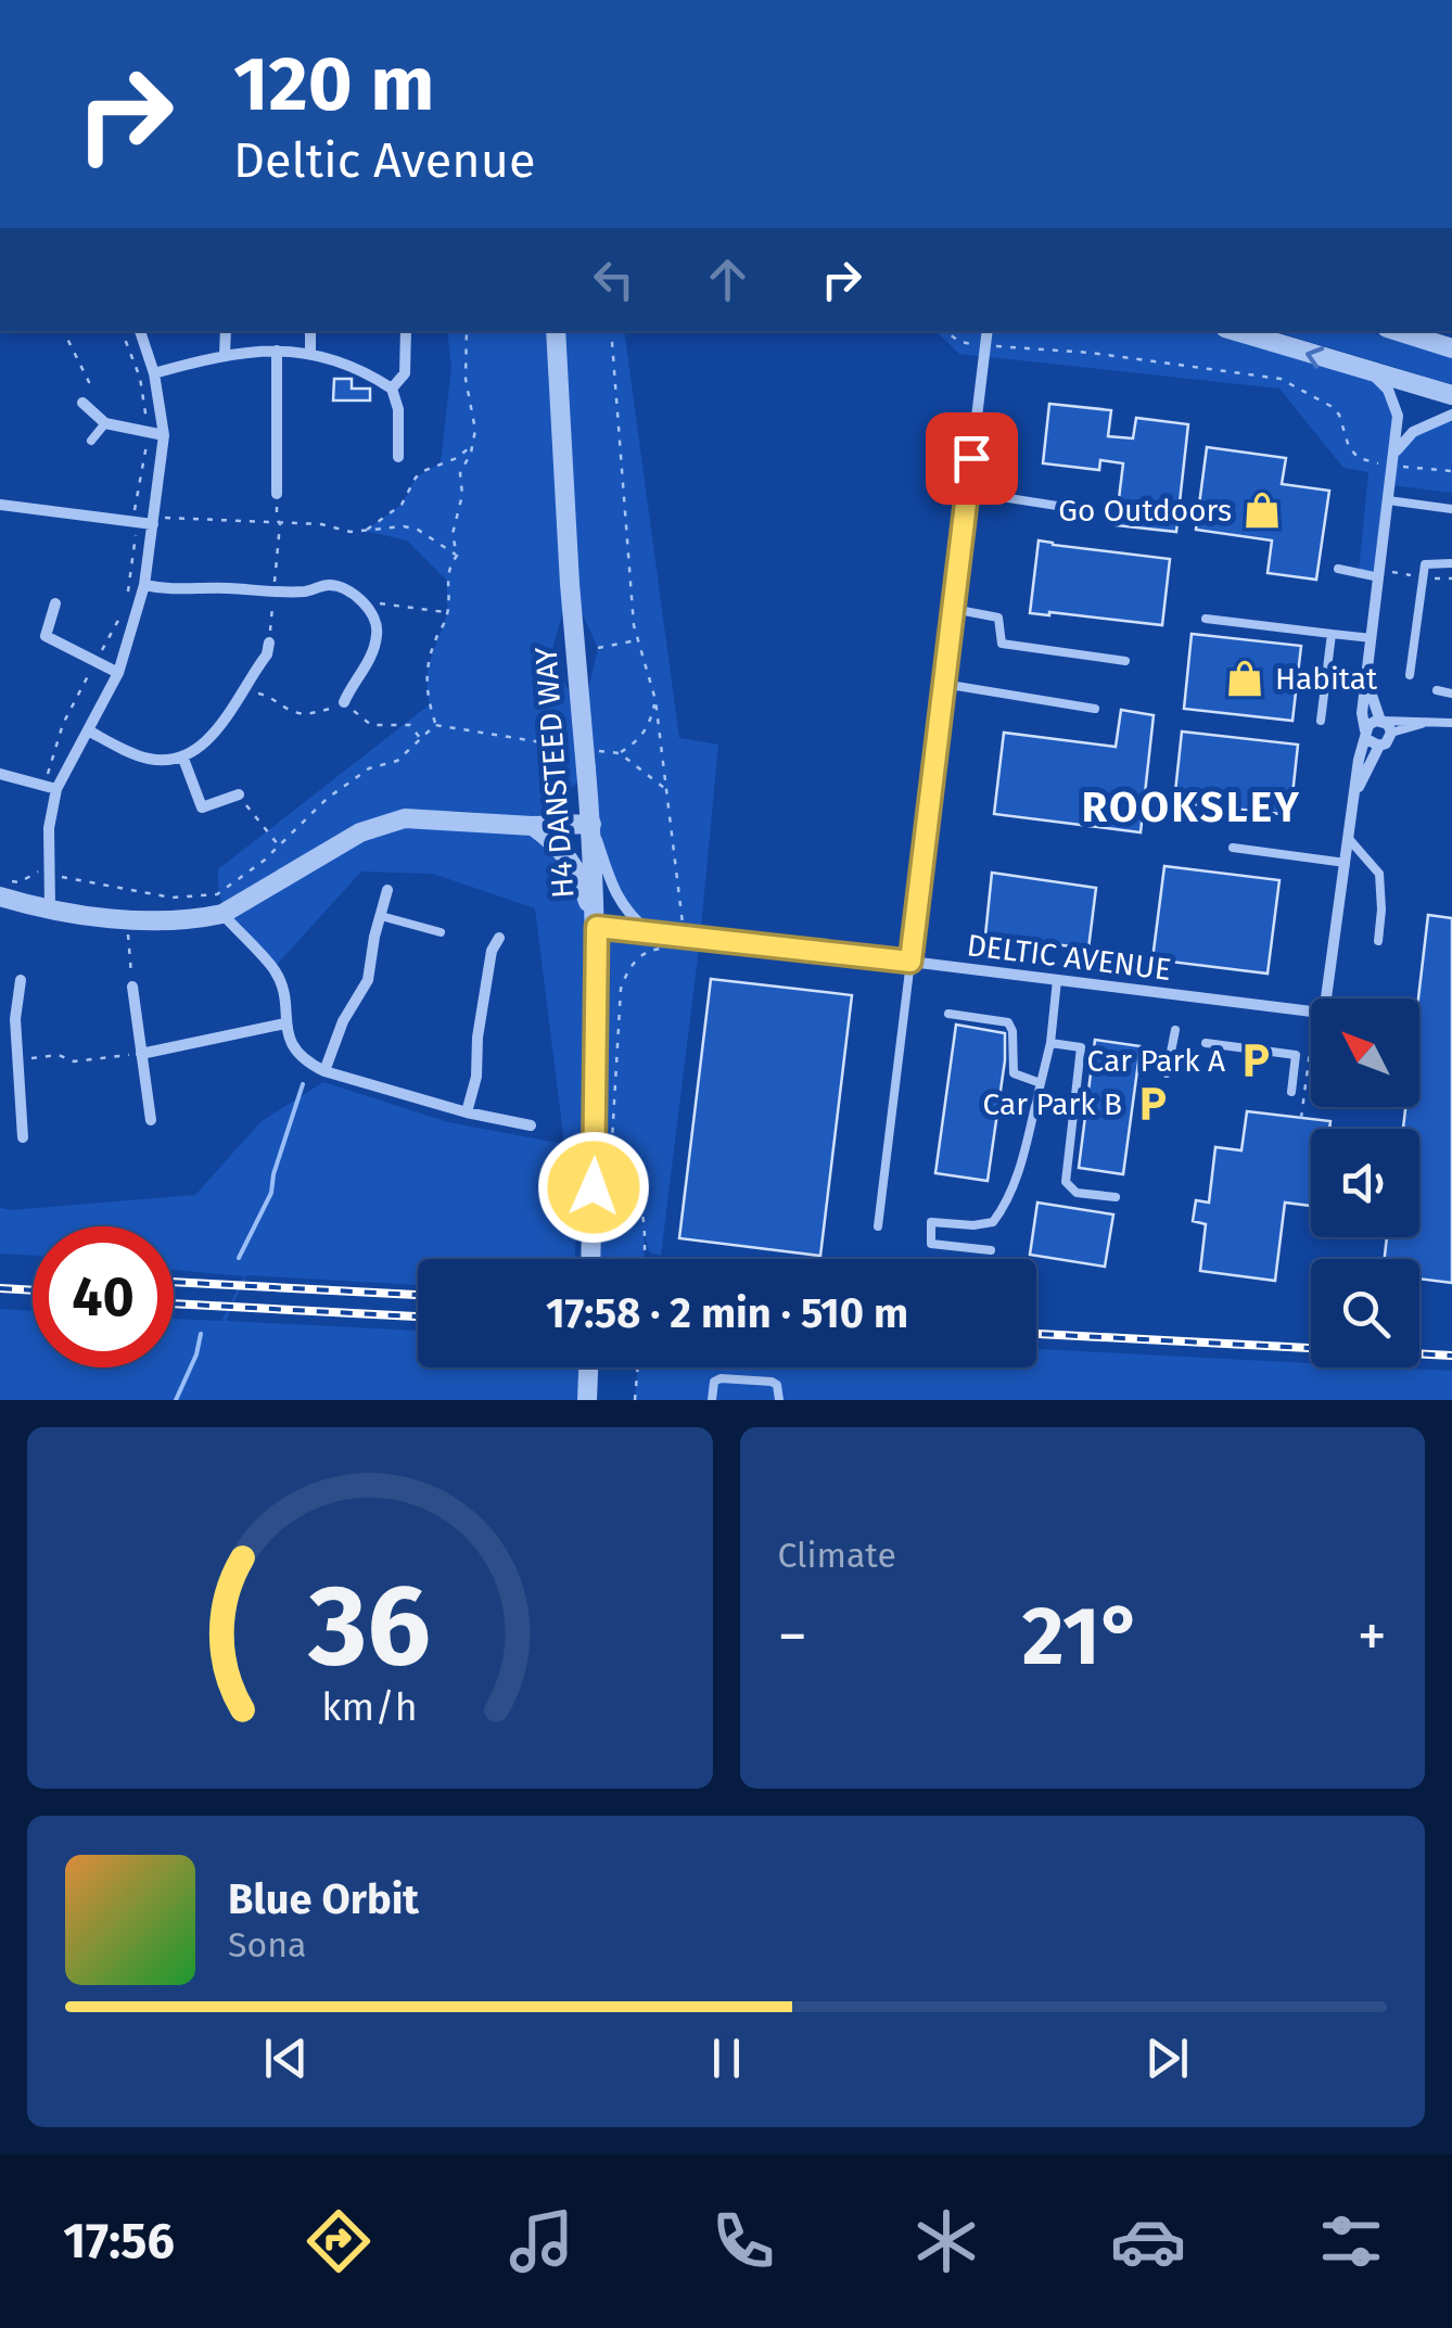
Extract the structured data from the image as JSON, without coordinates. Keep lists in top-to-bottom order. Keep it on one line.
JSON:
{"streets":{"street":["H4 DANSTEED WAY","DELTIC AVENUE"]},"crossings":[["H4 DANSTEED WAY","DELTIC AVENUE"]],"districts":["ROOKSLEY"],"places":{"shop":["Go Outdoors","Habitat"],"parking":["Car Park A","Car Park B"]},"north":"top left","page":{"turn":["120 m","Deltic Avenue"],"limit":"40","trip":"17:58 · 2 min · 510 m","tile":"Climate","heat":["−","21°","+"],"song":["Blue Orbit","Sona"],"tabs":"17:56","gauge":["36","km/h"]}}
